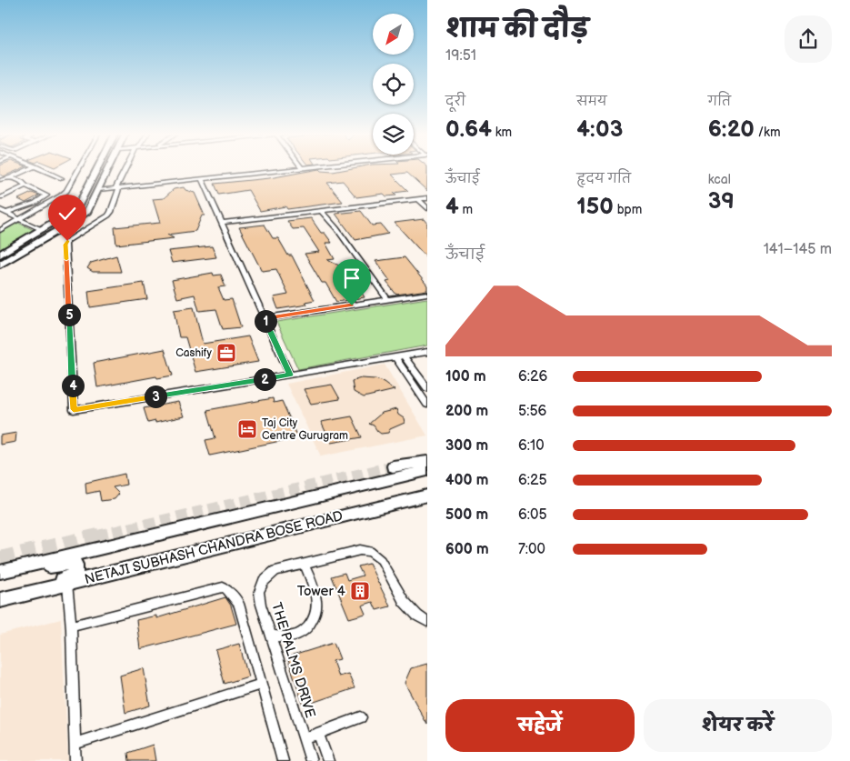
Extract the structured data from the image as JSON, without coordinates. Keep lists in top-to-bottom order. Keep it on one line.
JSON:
{"streets":{"main road":["NETAJI SUBHASH CHANDRA BOSE ROAD"],"street":["THE PALMS DRIVE"]},"places":{"office":["Cashify"],"hotel":["Taj City Centre Gurugram"],"building":["Tower 4"]},"north":"bottom left","page":{"heading":["शाम की दौड़","19:51"],"stats":[["दूरी","0.64 km"],["समय","4:03"],["गति","6:20 /km"],["ऊँचाई","4 m"],["हृदय गति","150 bpm"],["kcal","39"]],"chart":["ऊँचाई","141–145 m"],"pins":["5","1","2","4","3"],"list":[{"name":"100 m","note":"6:26"},{"name":"200 m","note":"5:56"},{"name":"300 m","note":"6:10"},{"name":"400 m","note":"6:25"},{"name":"500 m","note":"6:05"},{"name":"600 m","note":"7:00"}],"buttons":["सहेजें","शेयर करें"]}}
